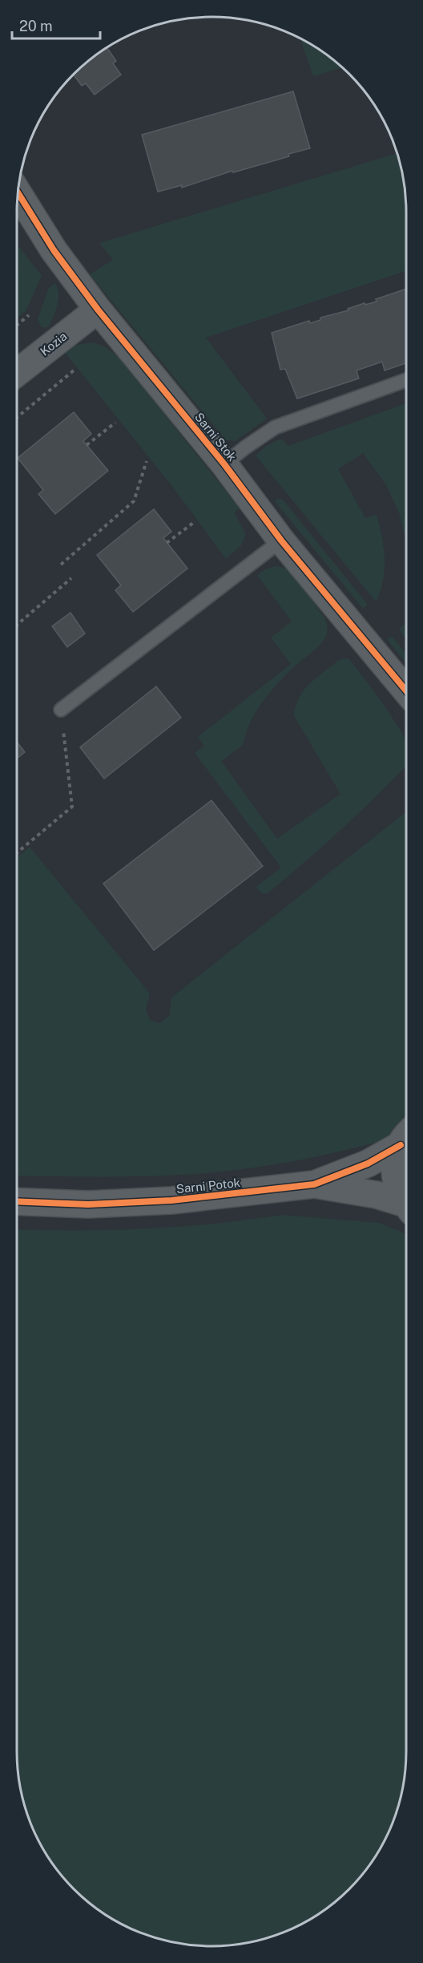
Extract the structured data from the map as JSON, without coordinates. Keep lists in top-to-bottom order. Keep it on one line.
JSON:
{"streets":{"street":["Kozia","Sarni Stok","Sarni Potok"]},"crossings":[["Kozia","Sarni Stok"]],"scale_bar":"20 m"}
